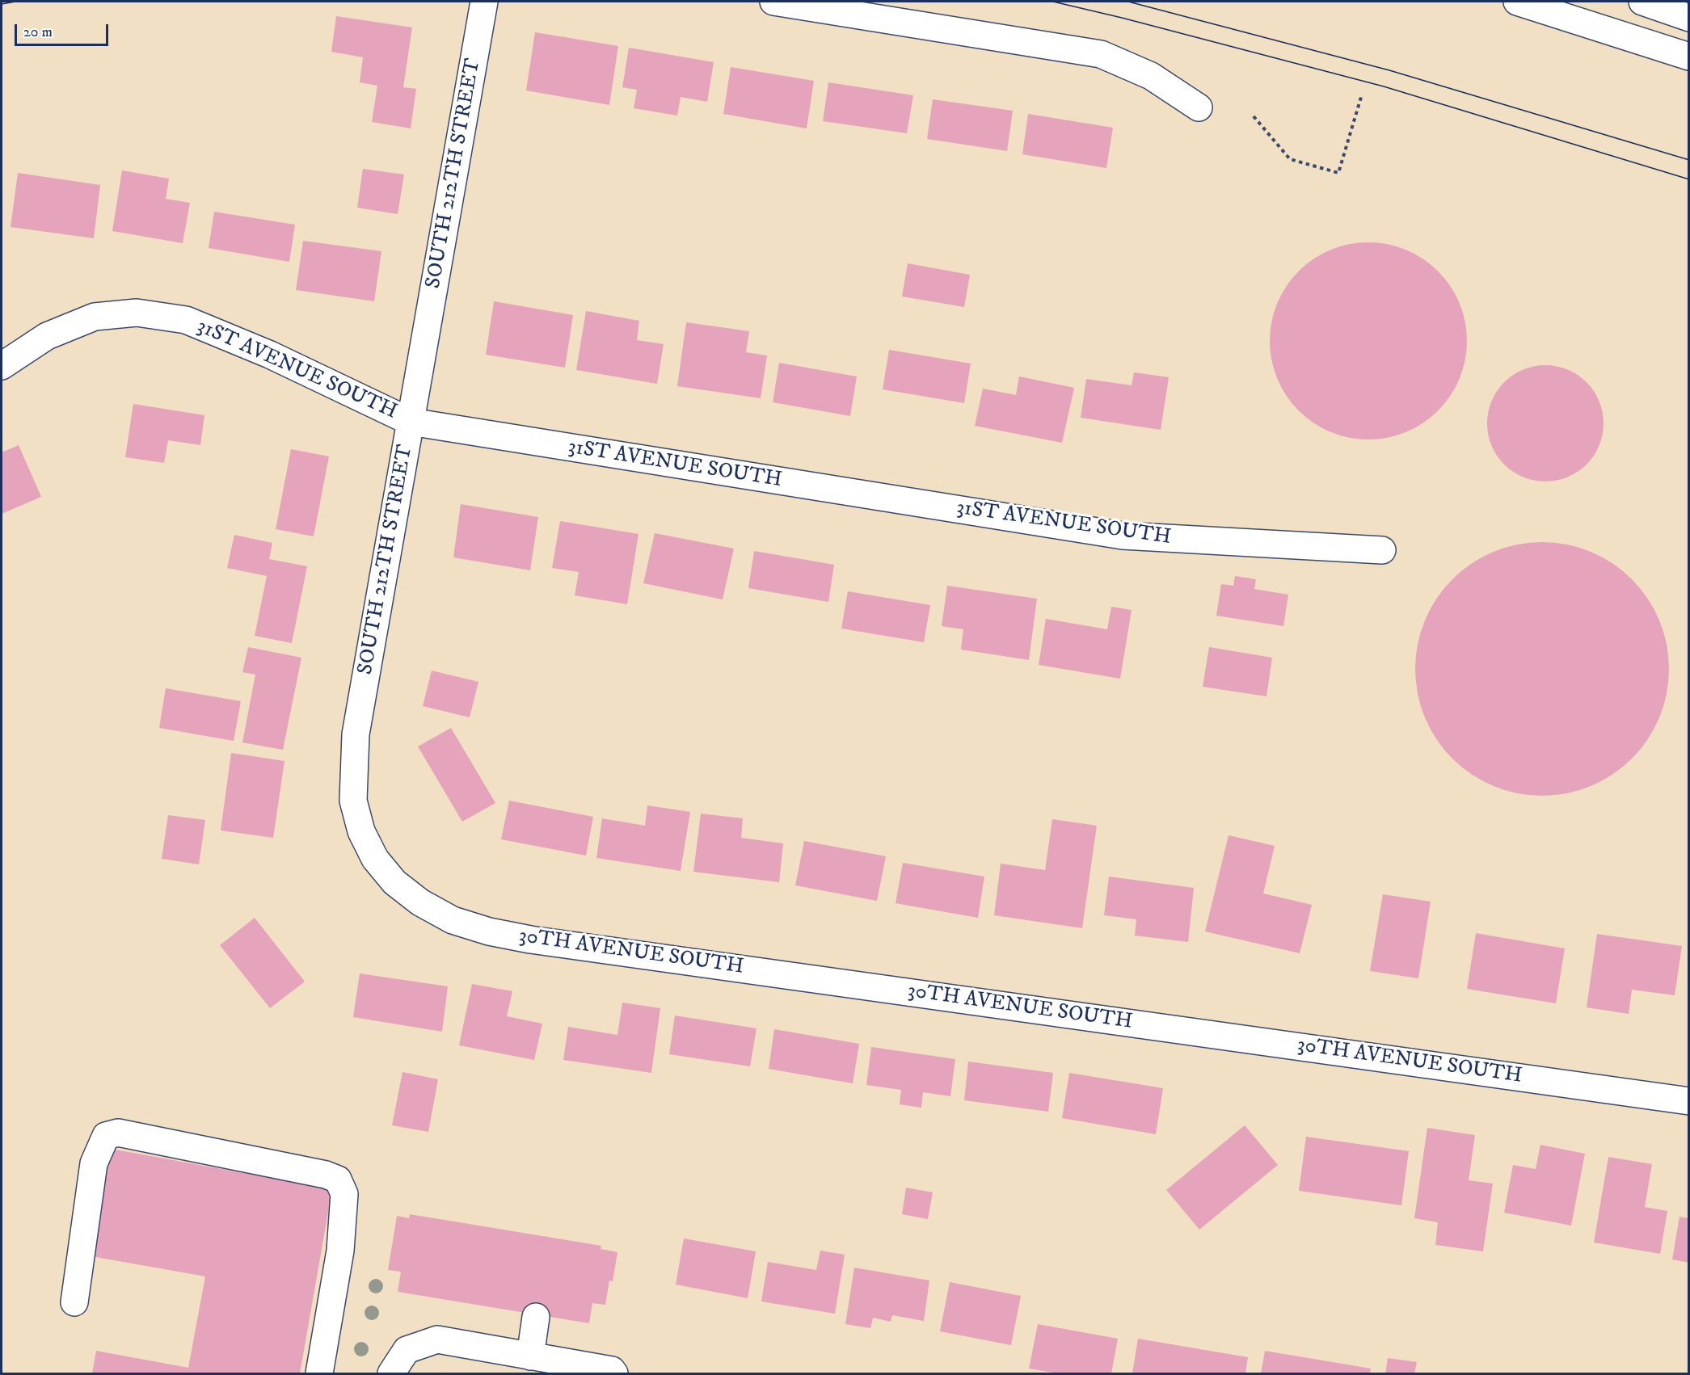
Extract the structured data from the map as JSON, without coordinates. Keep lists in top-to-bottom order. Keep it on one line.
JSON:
{"streets":{"main road":["SOUTH 212TH STREET","31ST AVENUE SOUTH","30TH AVENUE SOUTH"]},"crossings":[["SOUTH 212TH STREET","31ST AVENUE SOUTH"],["SOUTH 212TH STREET","30TH AVENUE SOUTH"]],"scale_bar":"20 m"}
